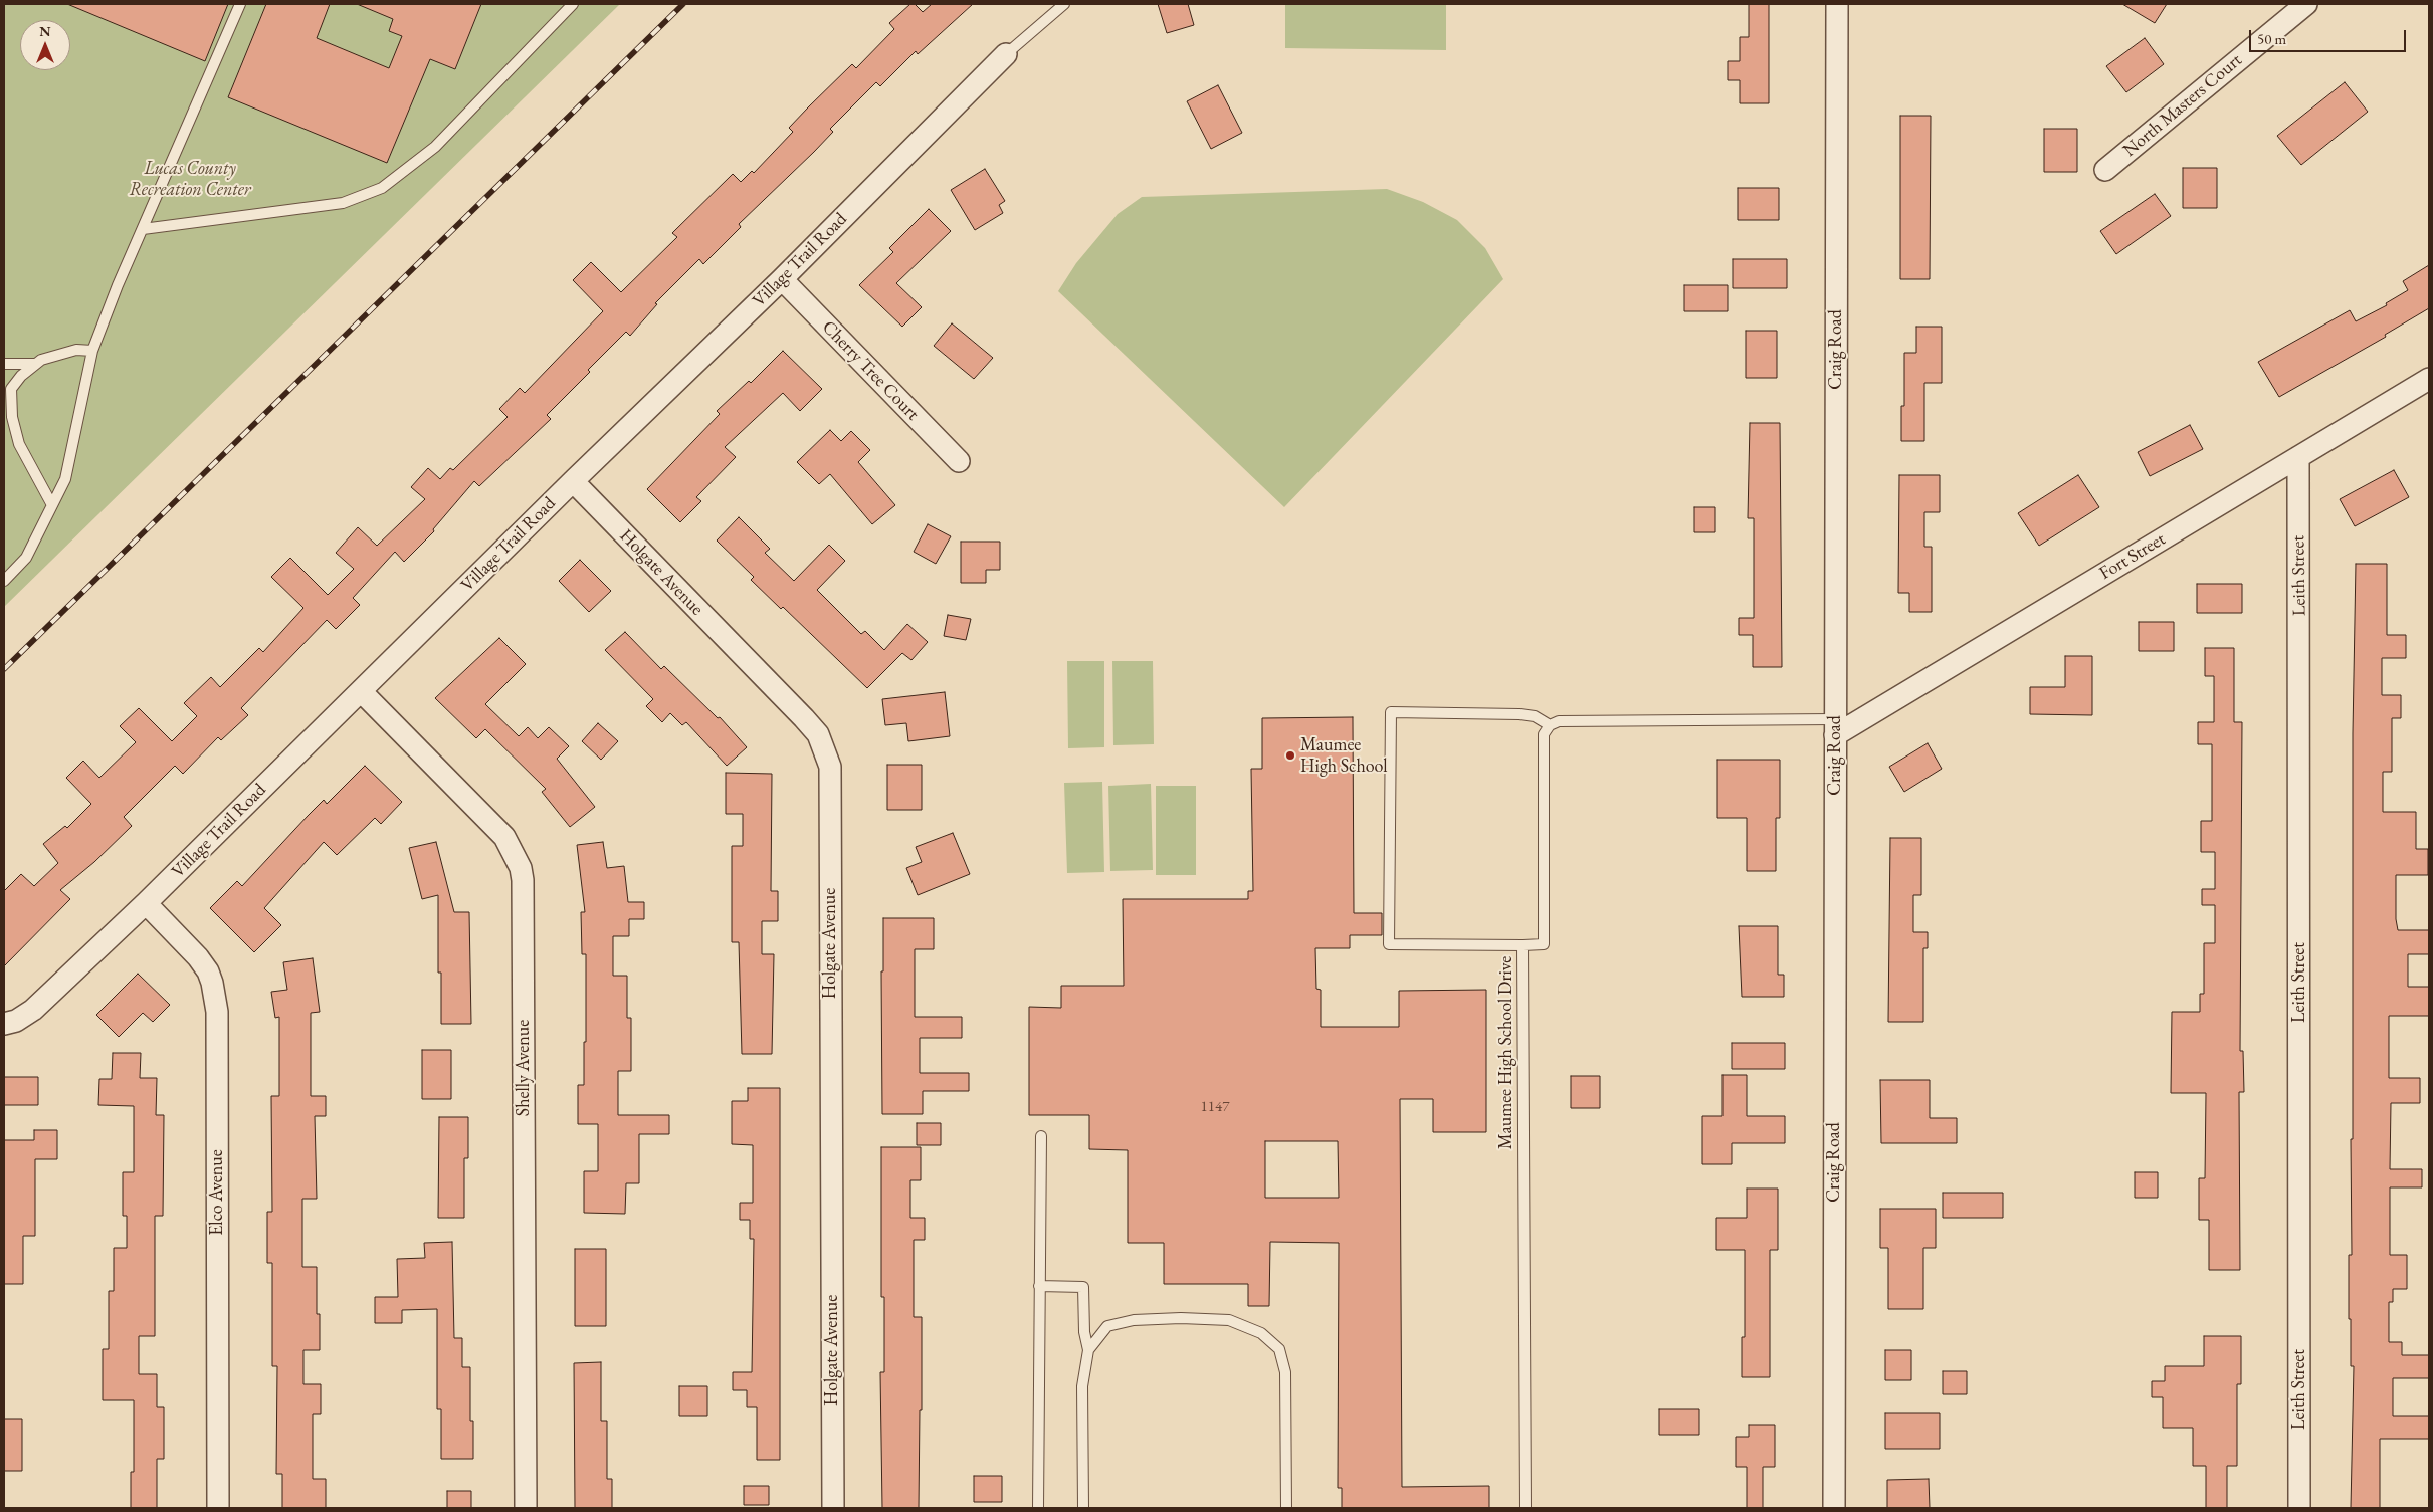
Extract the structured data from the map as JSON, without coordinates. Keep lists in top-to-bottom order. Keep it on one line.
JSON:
{"streets":{"street":["North Masters Court","Village Trail Road","Craig Road","Cherry Tree Court","Fort Street","Holgate Avenue","Leith Street","Shelly Avenue","Elco Avenue"],"lane":["Maumee High School Drive"]},"crossings":[["Village Trail Road","Cherry Tree Court"],["Village Trail Road","Holgate Avenue"],["Village Trail Road","Shelly Avenue"],["Village Trail Road","Elco Avenue"],["Craig Road","Fort Street"],["Fort Street","Leith Street"]],"parks":["Lucas County Recreation Center"],"places":["Maumee High School"],"house_numbers":["1147"],"scale_bar":"50 m","north":"top"}
